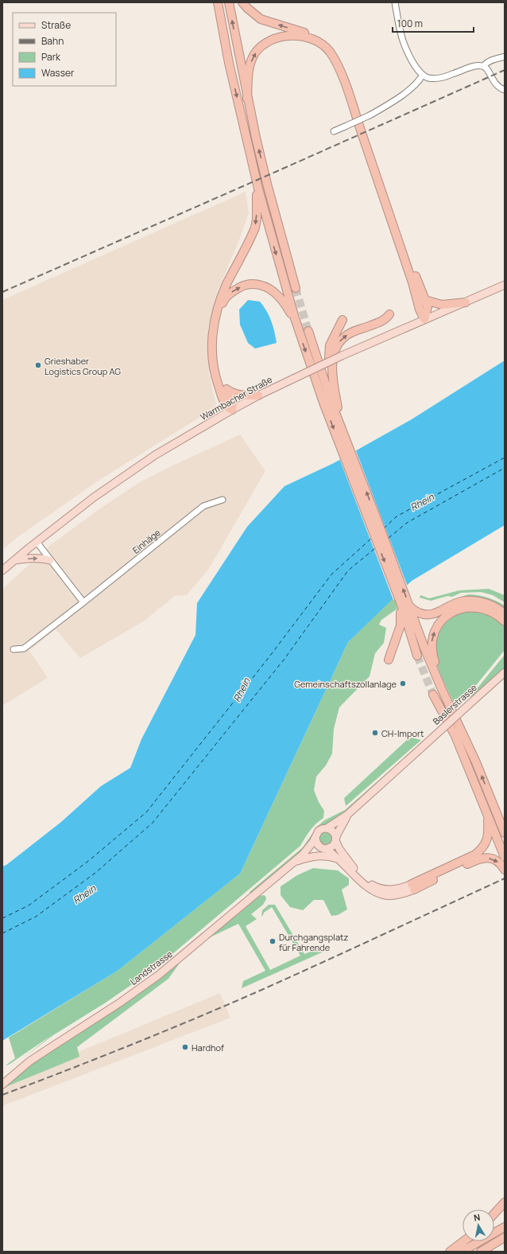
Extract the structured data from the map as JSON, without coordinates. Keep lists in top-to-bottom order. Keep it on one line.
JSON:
{"streets":{"main road":["Warmbacher Straße","Baslerstrasse","Landstrasse"],"street":["Einhäge"]},"crossings":[["Baslerstrasse","Landstrasse"]],"water":["Rhein"],"places":["Grieshaber Logistics Group AG","Gemeinschaftszollanlage","CH-Import","Durchgangsplatz für Fahrende","Hardhof"],"legend":["Straße","Bahn","Park","Wasser"],"scale_bar":"100 m","north":"top"}
